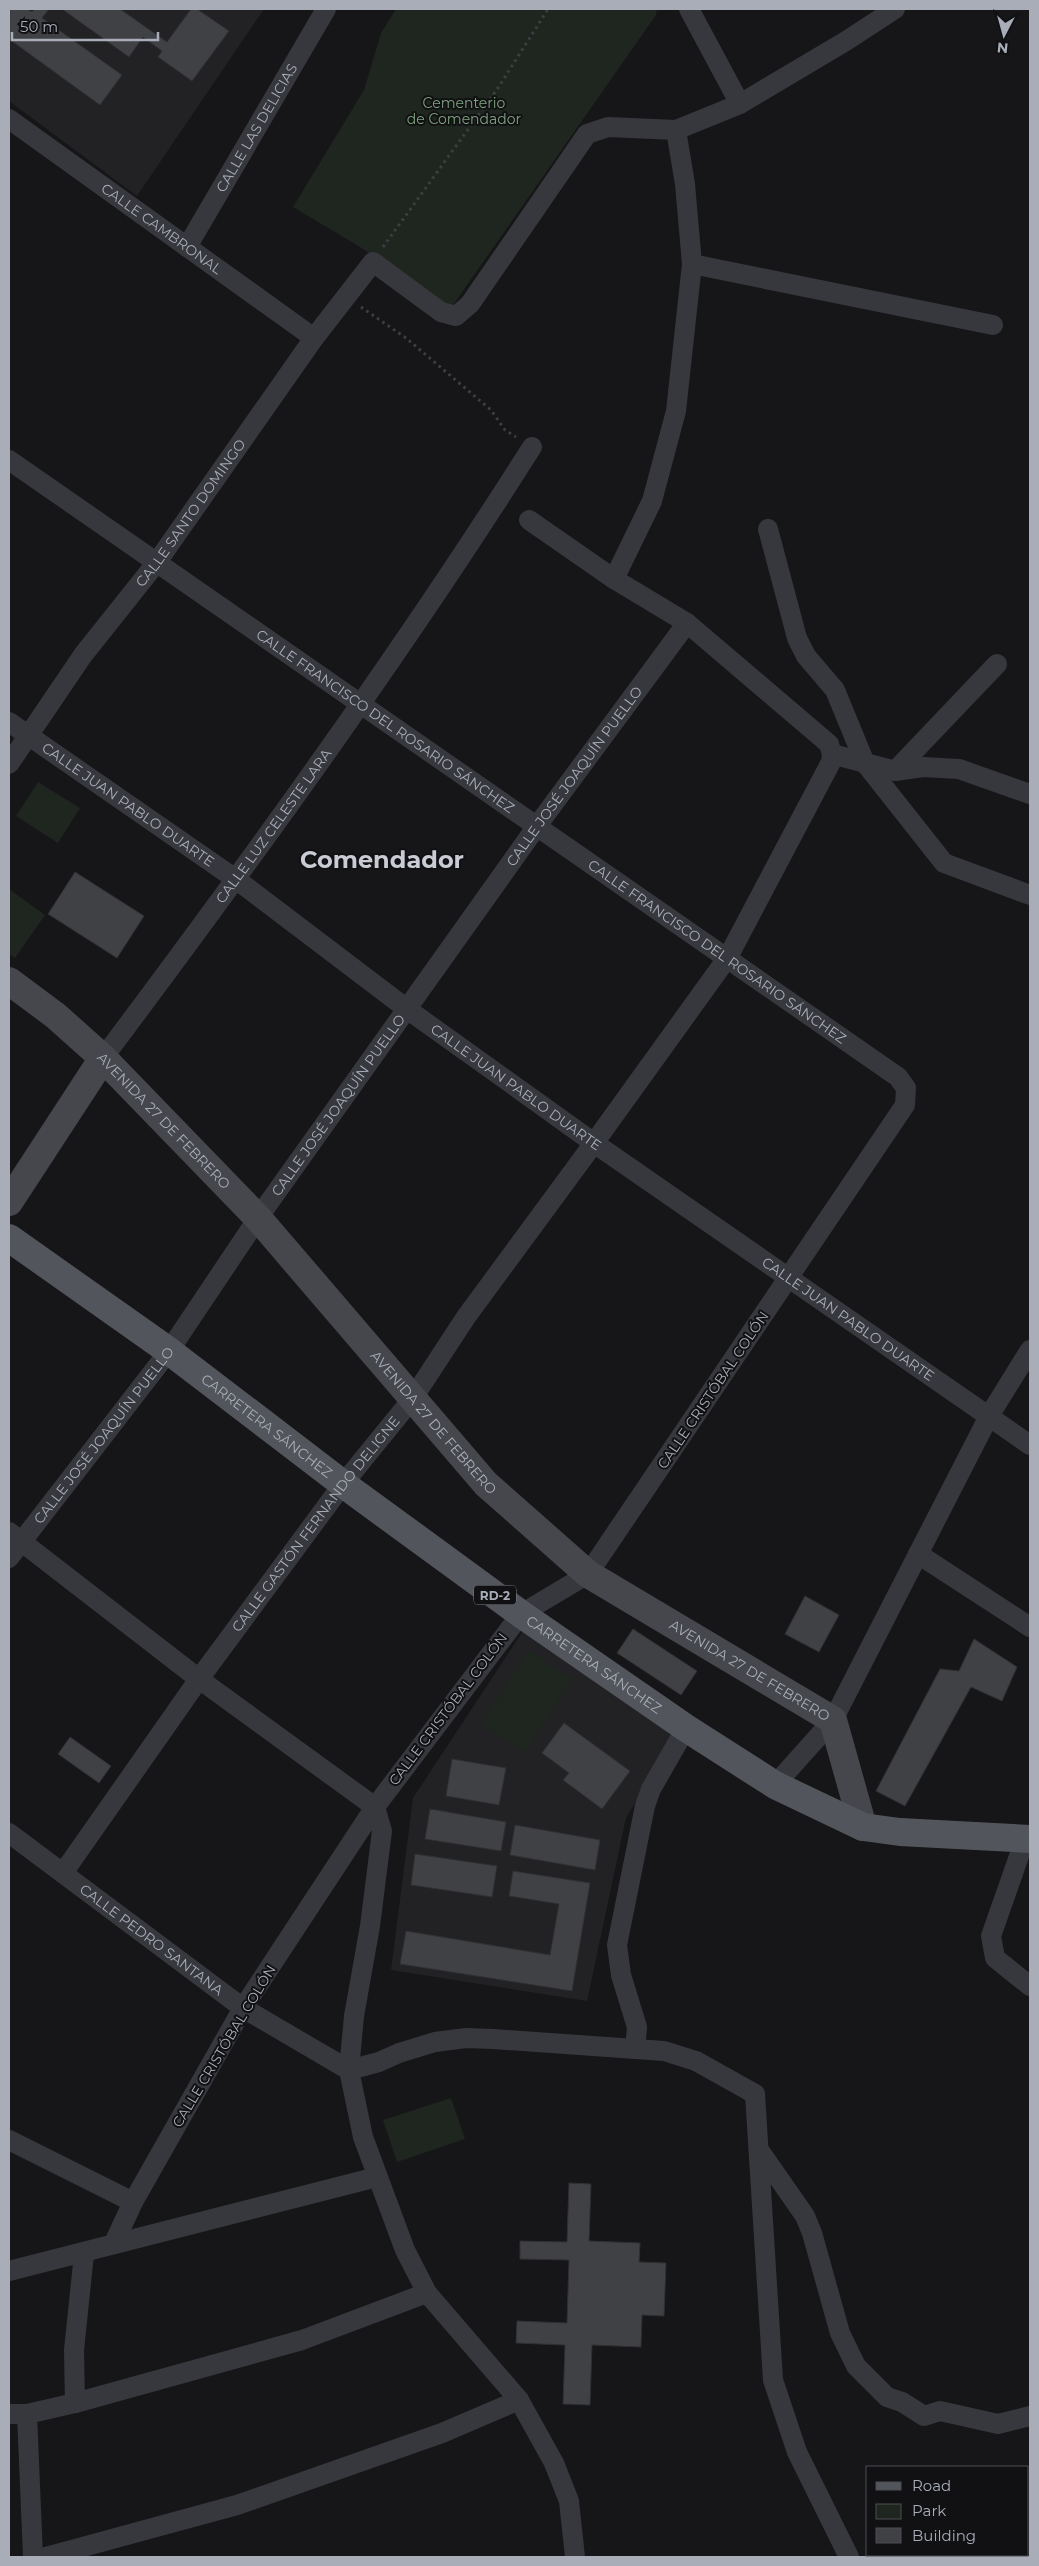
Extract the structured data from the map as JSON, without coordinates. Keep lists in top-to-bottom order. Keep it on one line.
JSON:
{"streets":{"main road":["CARRETERA SÁNCHEZ","RD-2"],"street":["CALLE LAS DELICIAS","CALLE CAMBRONAL","CALLE SANTO DOMINGO","CALLE FRANCISCO DEL ROSARIO SÁNCHEZ","CALLE JOSÉ JOAQUÍN PUELLO","CALLE JUAN PABLO DUARTE","CALLE LUZ CELESTE LARA","AVENIDA 27 DE FEBRERO","CALLE CRISTÓBAL COLÓN","CALLE GASTÓN FERNANDO DELIGNE","CALLE PEDRO SANTANA"]},"crossings":[["CALLE LAS DELICIAS","CALLE CAMBRONAL"],["CALLE CAMBRONAL","CALLE SANTO DOMINGO"],["CALLE SANTO DOMINGO","CALLE FRANCISCO DEL ROSARIO SÁNCHEZ"],["CALLE SANTO DOMINGO","CALLE JUAN PABLO DUARTE"],["CALLE FRANCISCO DEL ROSARIO SÁNCHEZ","CALLE JOSÉ JOAQUÍN PUELLO"],["CALLE FRANCISCO DEL ROSARIO SÁNCHEZ","CALLE LUZ CELESTE LARA"],["CALLE FRANCISCO DEL ROSARIO SÁNCHEZ","CALLE CRISTÓBAL COLÓN"],["CALLE FRANCISCO DEL ROSARIO SÁNCHEZ","CALLE GASTÓN FERNANDO DELIGNE"],["CALLE JOSÉ JOAQUÍN PUELLO","CALLE JUAN PABLO DUARTE"],["CALLE JOSÉ JOAQUÍN PUELLO","AVENIDA 27 DE FEBRERO"],["CALLE JOSÉ JOAQUÍN PUELLO","CARRETERA SÁNCHEZ"],["CALLE JUAN PABLO DUARTE","CALLE LUZ CELESTE LARA"],["CALLE JUAN PABLO DUARTE","CALLE CRISTÓBAL COLÓN"],["CALLE JUAN PABLO DUARTE","CALLE GASTÓN FERNANDO DELIGNE"],["CALLE LUZ CELESTE LARA","AVENIDA 27 DE FEBRERO"],["AVENIDA 27 DE FEBRERO","CALLE CRISTÓBAL COLÓN"],["AVENIDA 27 DE FEBRERO","CARRETERA SÁNCHEZ"],["AVENIDA 27 DE FEBRERO","CALLE GASTÓN FERNANDO DELIGNE"],["CALLE CRISTÓBAL COLÓN","CARRETERA SÁNCHEZ"],["CALLE CRISTÓBAL COLÓN","CALLE PEDRO SANTANA"],["CARRETERA SÁNCHEZ","CALLE GASTÓN FERNANDO DELIGNE"],["CALLE GASTÓN FERNANDO DELIGNE","CALLE PEDRO SANTANA"]],"districts":["Comendador"],"parks":["Cementerio de Comendador"],"legend":["Road","Park","Building"],"scale_bar":"50 m","north":"bottom"}
